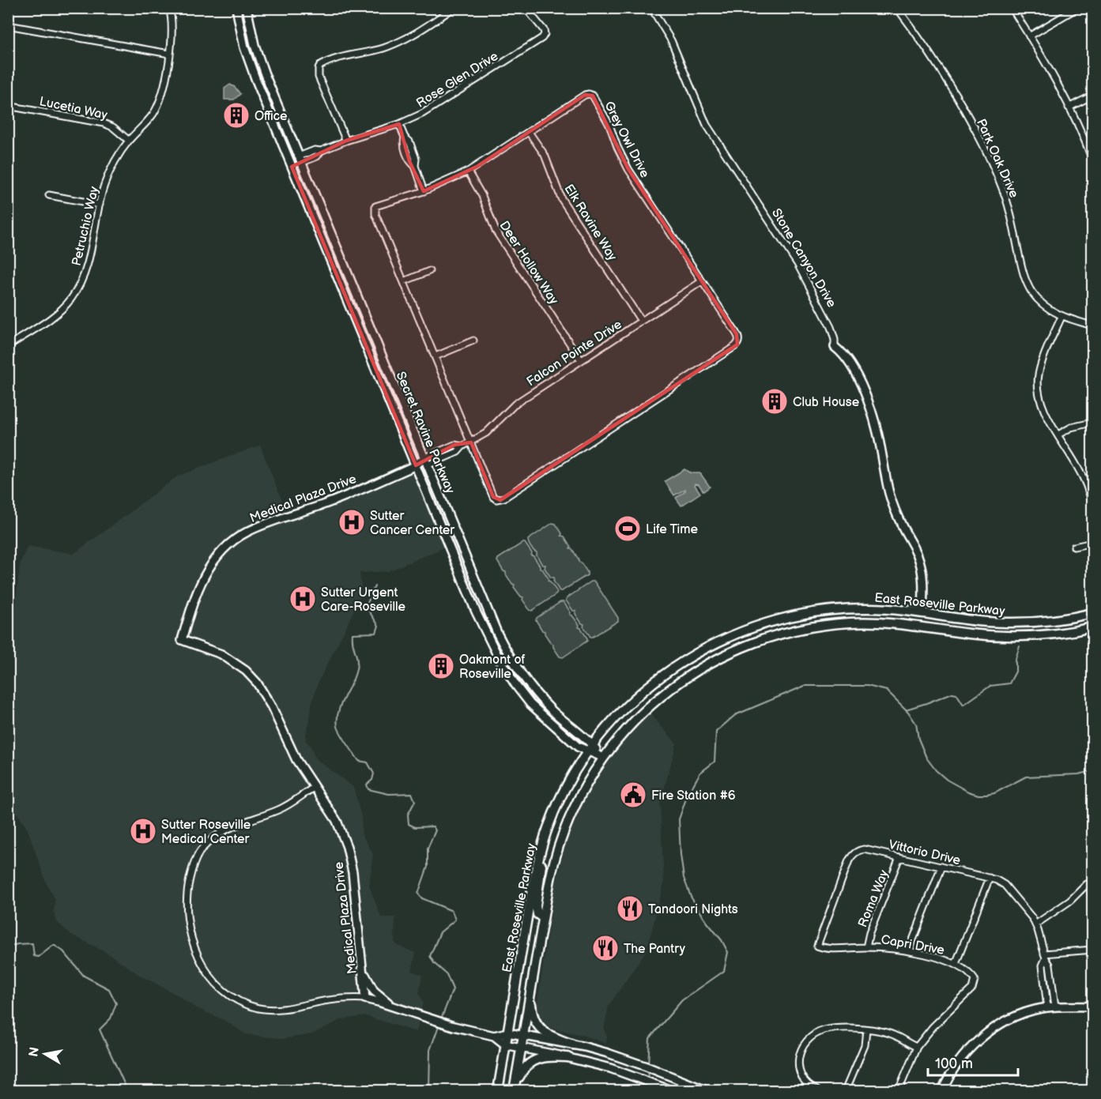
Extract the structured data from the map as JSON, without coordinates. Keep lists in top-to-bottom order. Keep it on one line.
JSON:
{"streets":{"main road":["Stone Canyon Drive","Secret Ravine Parkway","Medical Plaza Drive","East Roseville Parkway"],"street":["Rose Glen Drive","Lucetia Way","Grey Owl Drive","Park Oak Drive","Elk Ravine Way","Petruchio Way","Deer Hollow Way","Falcon Pointe Drive","Vittorio Drive","Roma Way","Capri Drive"]},"crossings":[["Rose Glen Drive","Secret Ravine Parkway"],["Lucetia Way","Petruchio Way"],["Grey Owl Drive","Elk Ravine Way"],["Grey Owl Drive","Deer Hollow Way"],["Grey Owl Drive","Falcon Pointe Drive"],["Elk Ravine Way","Falcon Pointe Drive"],["Stone Canyon Drive","East Roseville Parkway"],["Deer Hollow Way","Falcon Pointe Drive"],["Falcon Pointe Drive","Secret Ravine Parkway"],["Secret Ravine Parkway","Medical Plaza Drive"],["Secret Ravine Parkway","East Roseville Parkway"],["Vittorio Drive","Roma Way"],["Vittorio Drive","Capri Drive"],["Roma Way","Capri Drive"]],"places":{"building":["Office","Club House","Oakmont of Roseville"],"hospital":["Sutter Cancer Center","Sutter Urgent Care-Roseville","Sutter Roseville Medical Center"],"sports":["Life Time"],"public building":["Fire Station #6"],"restaurant":["Tandoori Nights","The Pantry"]},"scale_bar":"100 m","north":"left"}
